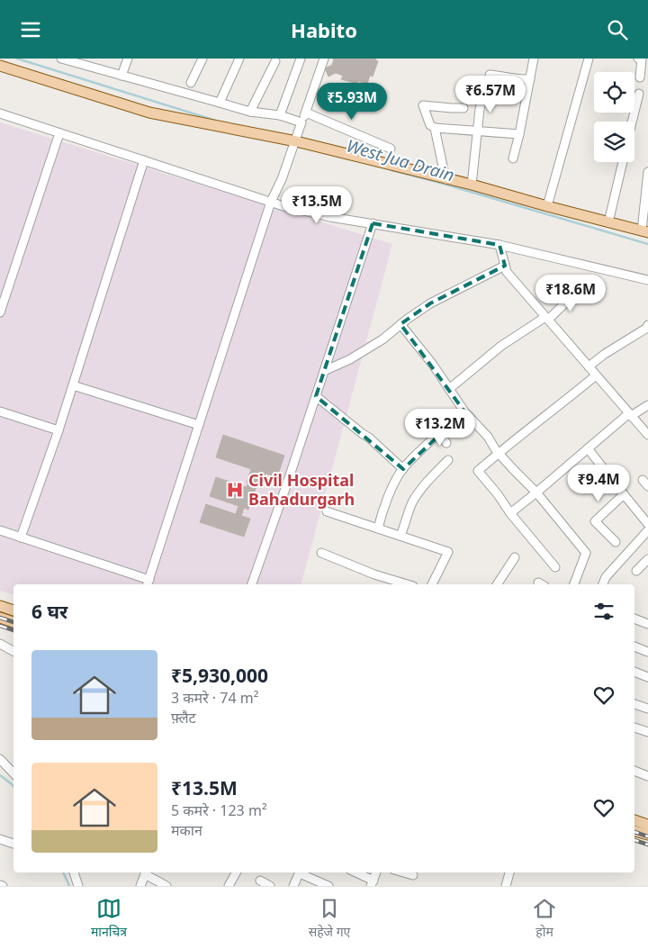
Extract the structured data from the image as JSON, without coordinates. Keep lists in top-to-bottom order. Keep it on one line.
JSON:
{"water":["West Jua Drain"],"places":{"hospital":["Civil Hospital Bahadurgarh"]},"page":{"header":"Habito","price":["₹6.57M","₹5.93M","₹13.5M","₹18.6M","₹13.2M","₹9.4M"],"heading":"6 घर","list":[{"name":"₹5,930,000","note":"3 कमरे · 74 m² · फ़्लैट"},{"name":"₹13.5M","note":"5 कमरे · 123 m² · मकान"}],"tabs":["मानचित्र","सहेजे गए","होम"]}}
